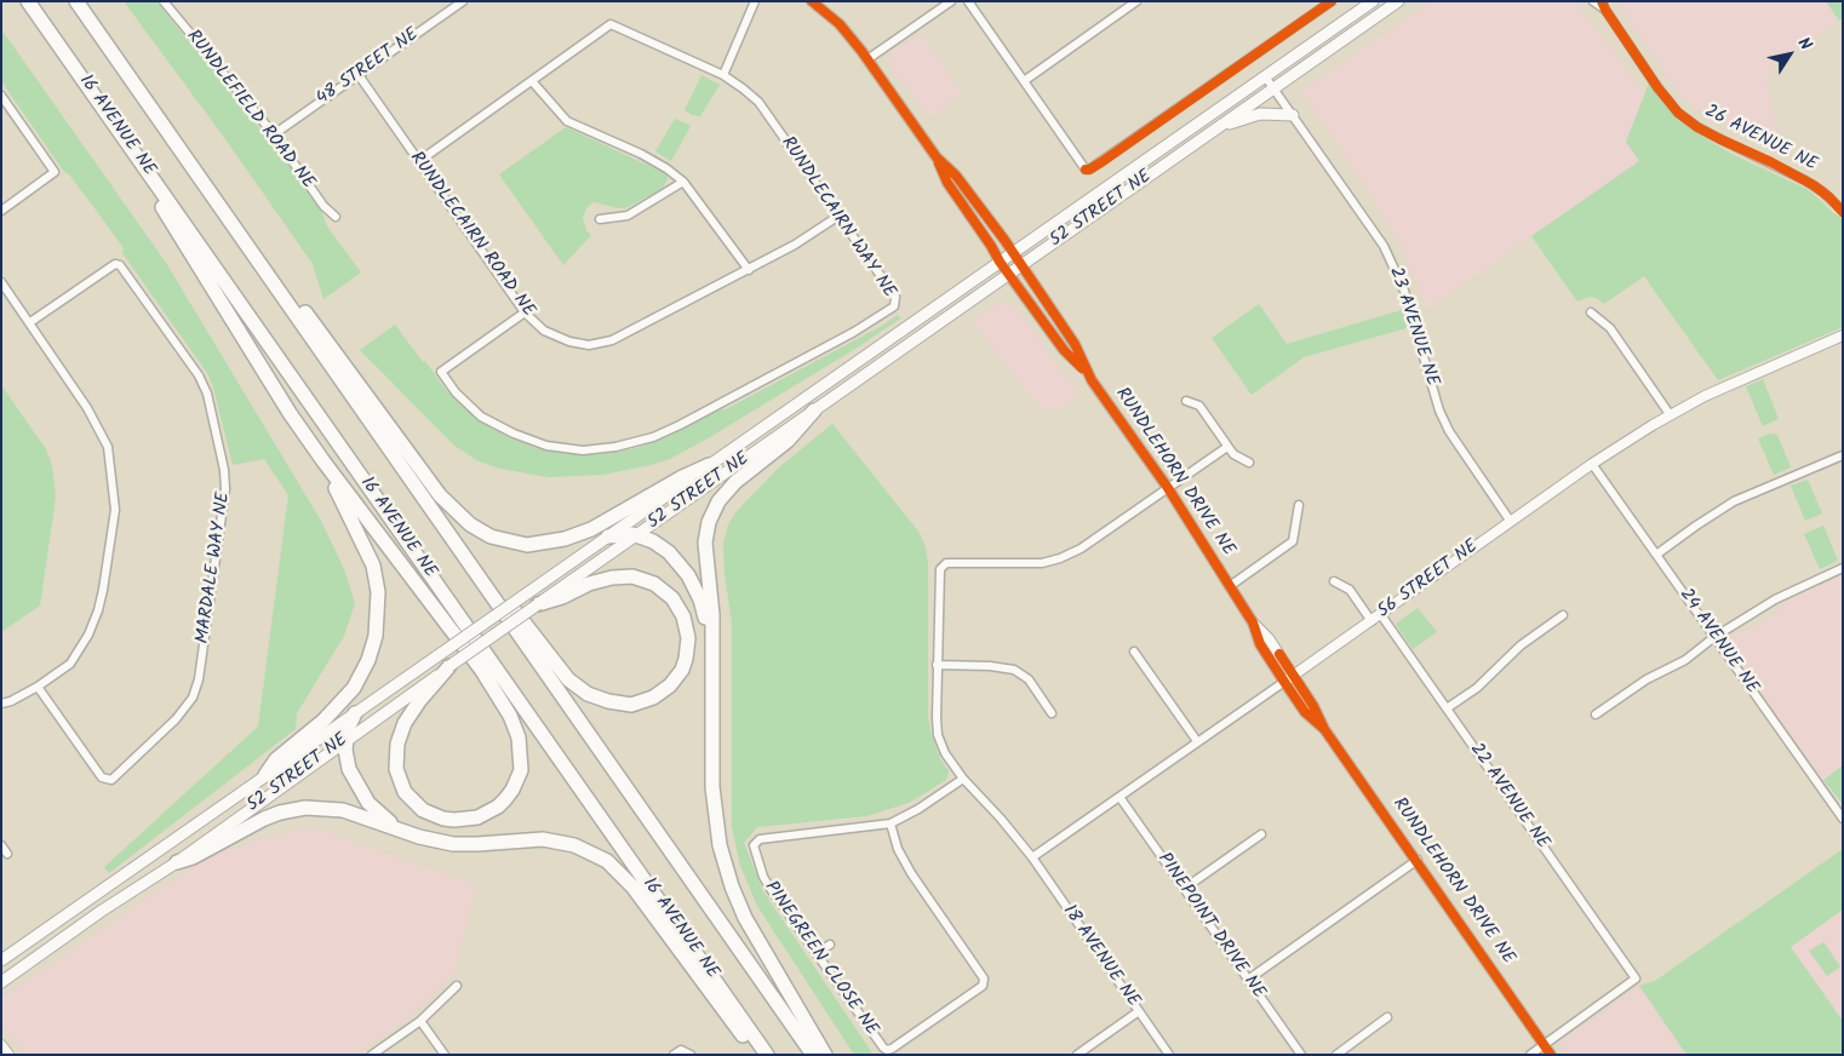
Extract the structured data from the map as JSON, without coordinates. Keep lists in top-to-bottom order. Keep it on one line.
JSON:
{"streets":{"highway":["16 AVENUE NE"],"main road":["52 STREET NE"],"street":["48 STREET NE","RUNDLEFIELD ROAD NE","26 AVENUE NE","RUNDLECAIRN WAY NE","RUNDLECAIRN ROAD NE","23 AVENUE NE","RUNDLEHORN DRIVE NE","MARDALE WAY NE","56 STREET NE","24 AVENUE NE","22 AVENUE NE","PINEPOINT DRIVE NE","18 AVENUE NE","PINEGREEN CLOSE NE"]},"crossings":[["48 STREET NE","RUNDLEFIELD ROAD NE"],["48 STREET NE","RUNDLECAIRN ROAD NE"],["52 STREET NE","23 AVENUE NE"],["52 STREET NE","RUNDLEHORN DRIVE NE"],["RUNDLECAIRN WAY NE","RUNDLECAIRN ROAD NE"],["23 AVENUE NE","56 STREET NE"],["RUNDLEHORN DRIVE NE","56 STREET NE"],["RUNDLEHORN DRIVE NE","22 AVENUE NE"],["RUNDLEHORN DRIVE NE","18 AVENUE NE"],["56 STREET NE","24 AVENUE NE"],["56 STREET NE","22 AVENUE NE"],["56 STREET NE","PINEPOINT DRIVE NE"],["56 STREET NE","18 AVENUE NE"],["18 AVENUE NE","PINEGREEN CLOSE NE"]],"north":"top right"}
